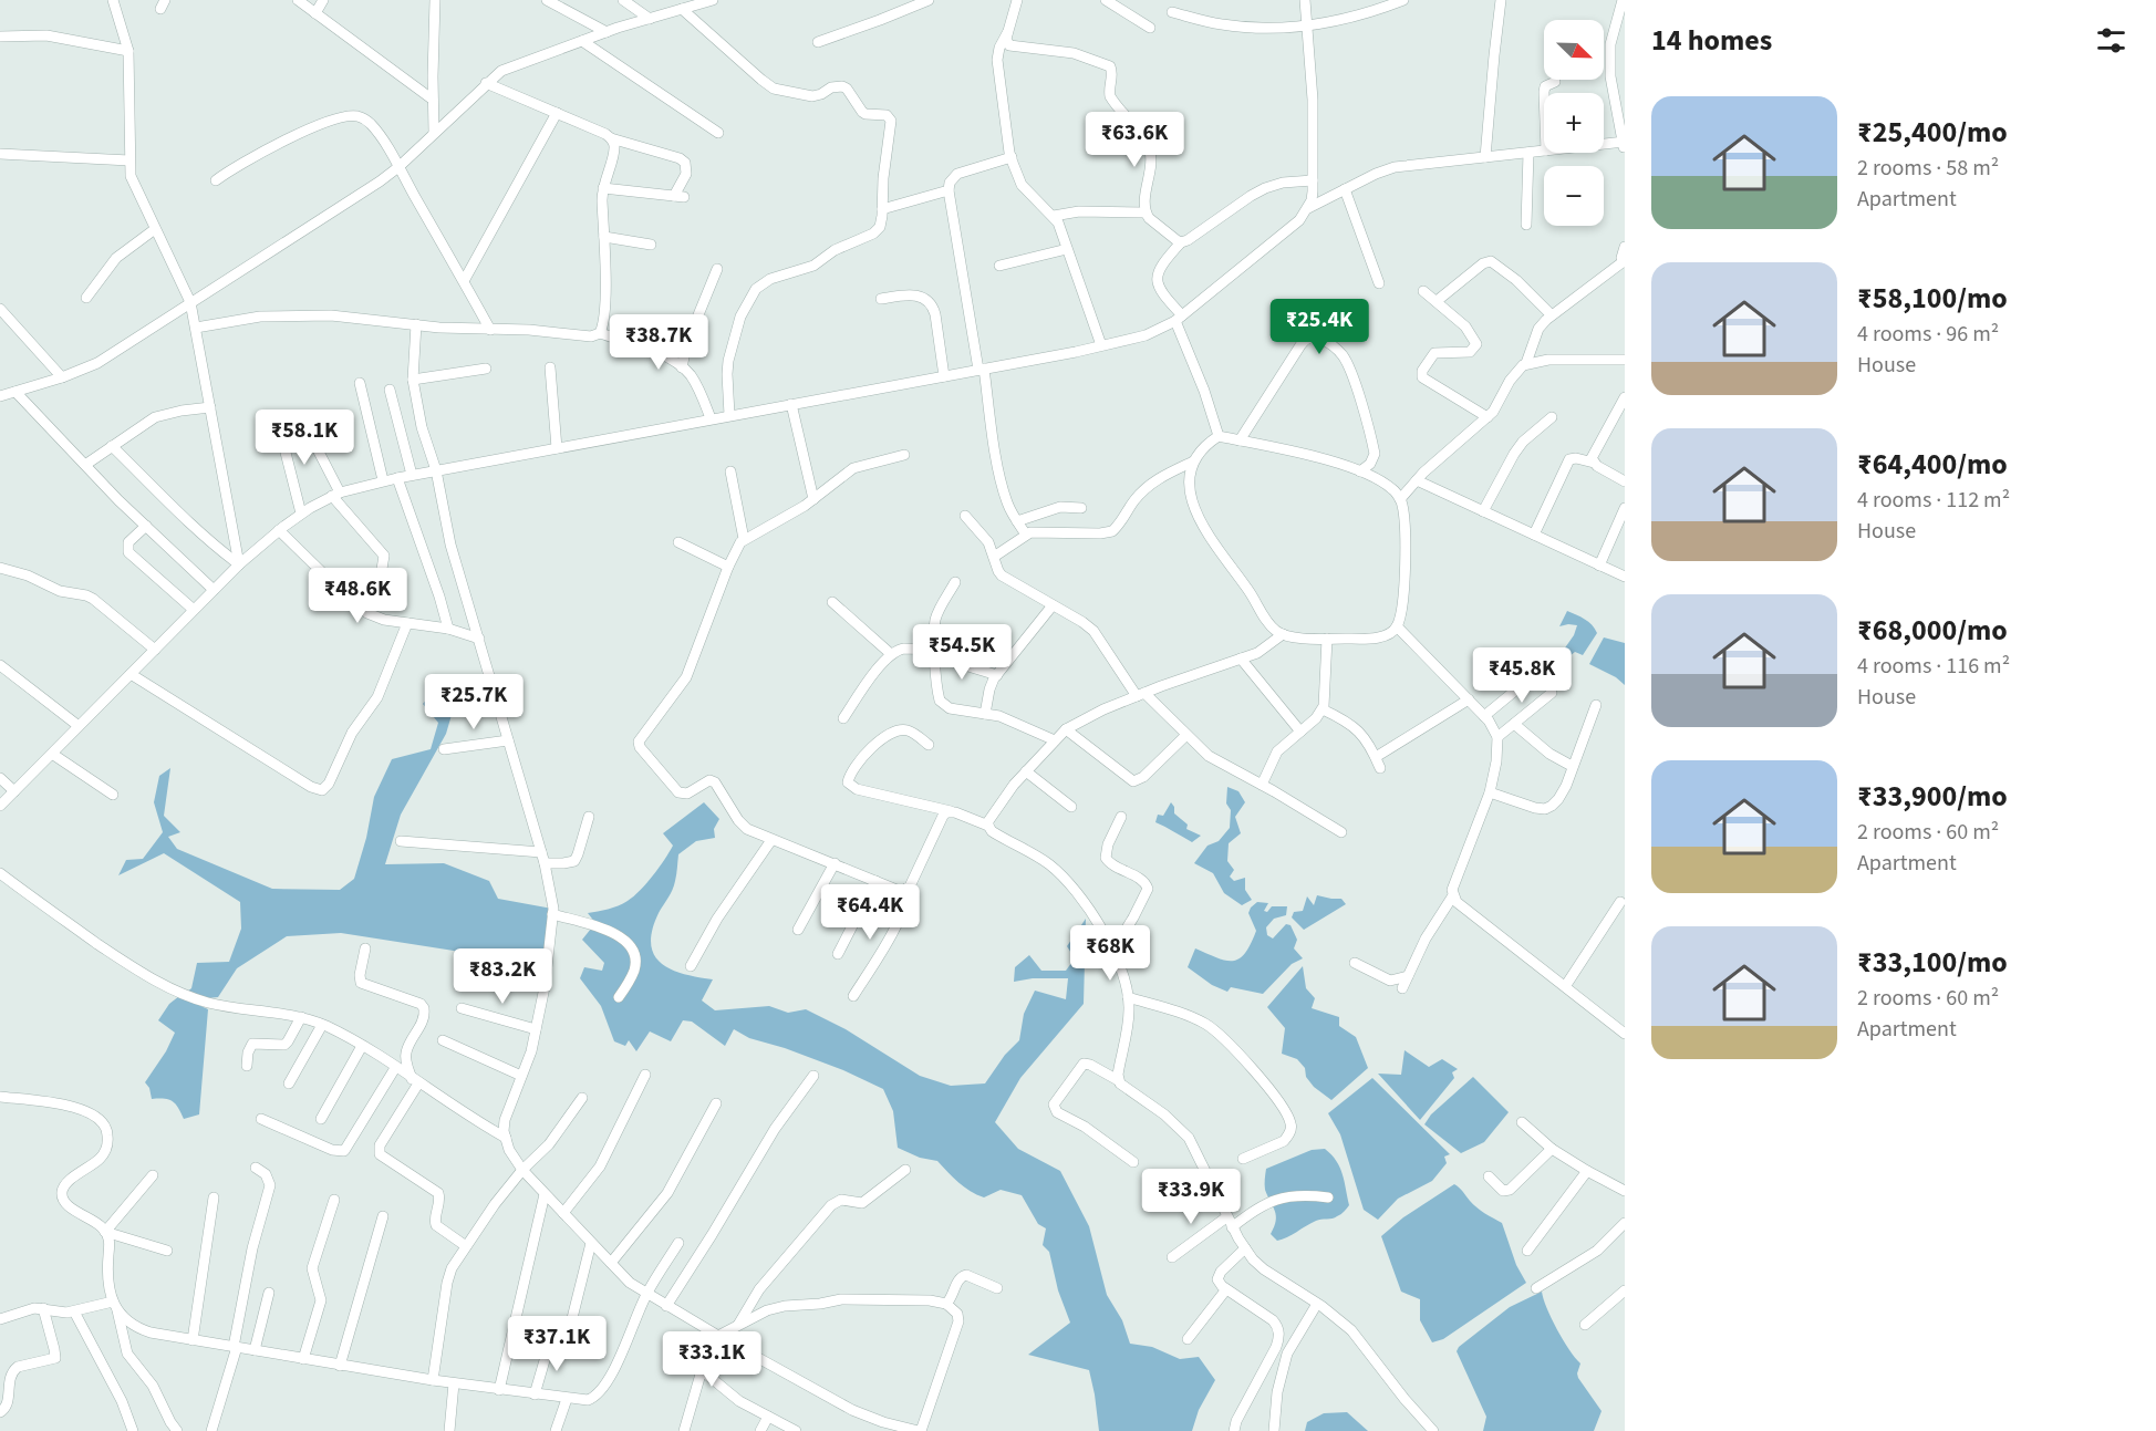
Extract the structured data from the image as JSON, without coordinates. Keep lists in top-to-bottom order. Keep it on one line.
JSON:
{"north":"bottom right","page":{"heading":"14 homes","map_buttons":["+","−"],"list":[{"name":"₹25,400/mo","note":"2 rooms · 58 m² · Apartment"},{"name":"₹58,100/mo","note":"4 rooms · 96 m² · House"},{"name":"₹64,400/mo","note":"4 rooms · 112 m² · House"},{"name":"₹68,000/mo","note":"4 rooms · 116 m² · House"},{"name":"₹33,900/mo","note":"2 rooms · 60 m² · Apartment"},{"name":"₹33,100/mo","note":"2 rooms · 60 m² · Apartment"}],"price":["₹63.6K","₹25.4K","₹38.7K","₹58.1K","₹48.6K","₹54.5K","₹45.8K","₹25.7K","₹64.4K","₹68K","₹83.2K","₹33.9K","₹37.1K","₹33.1K"]}}
